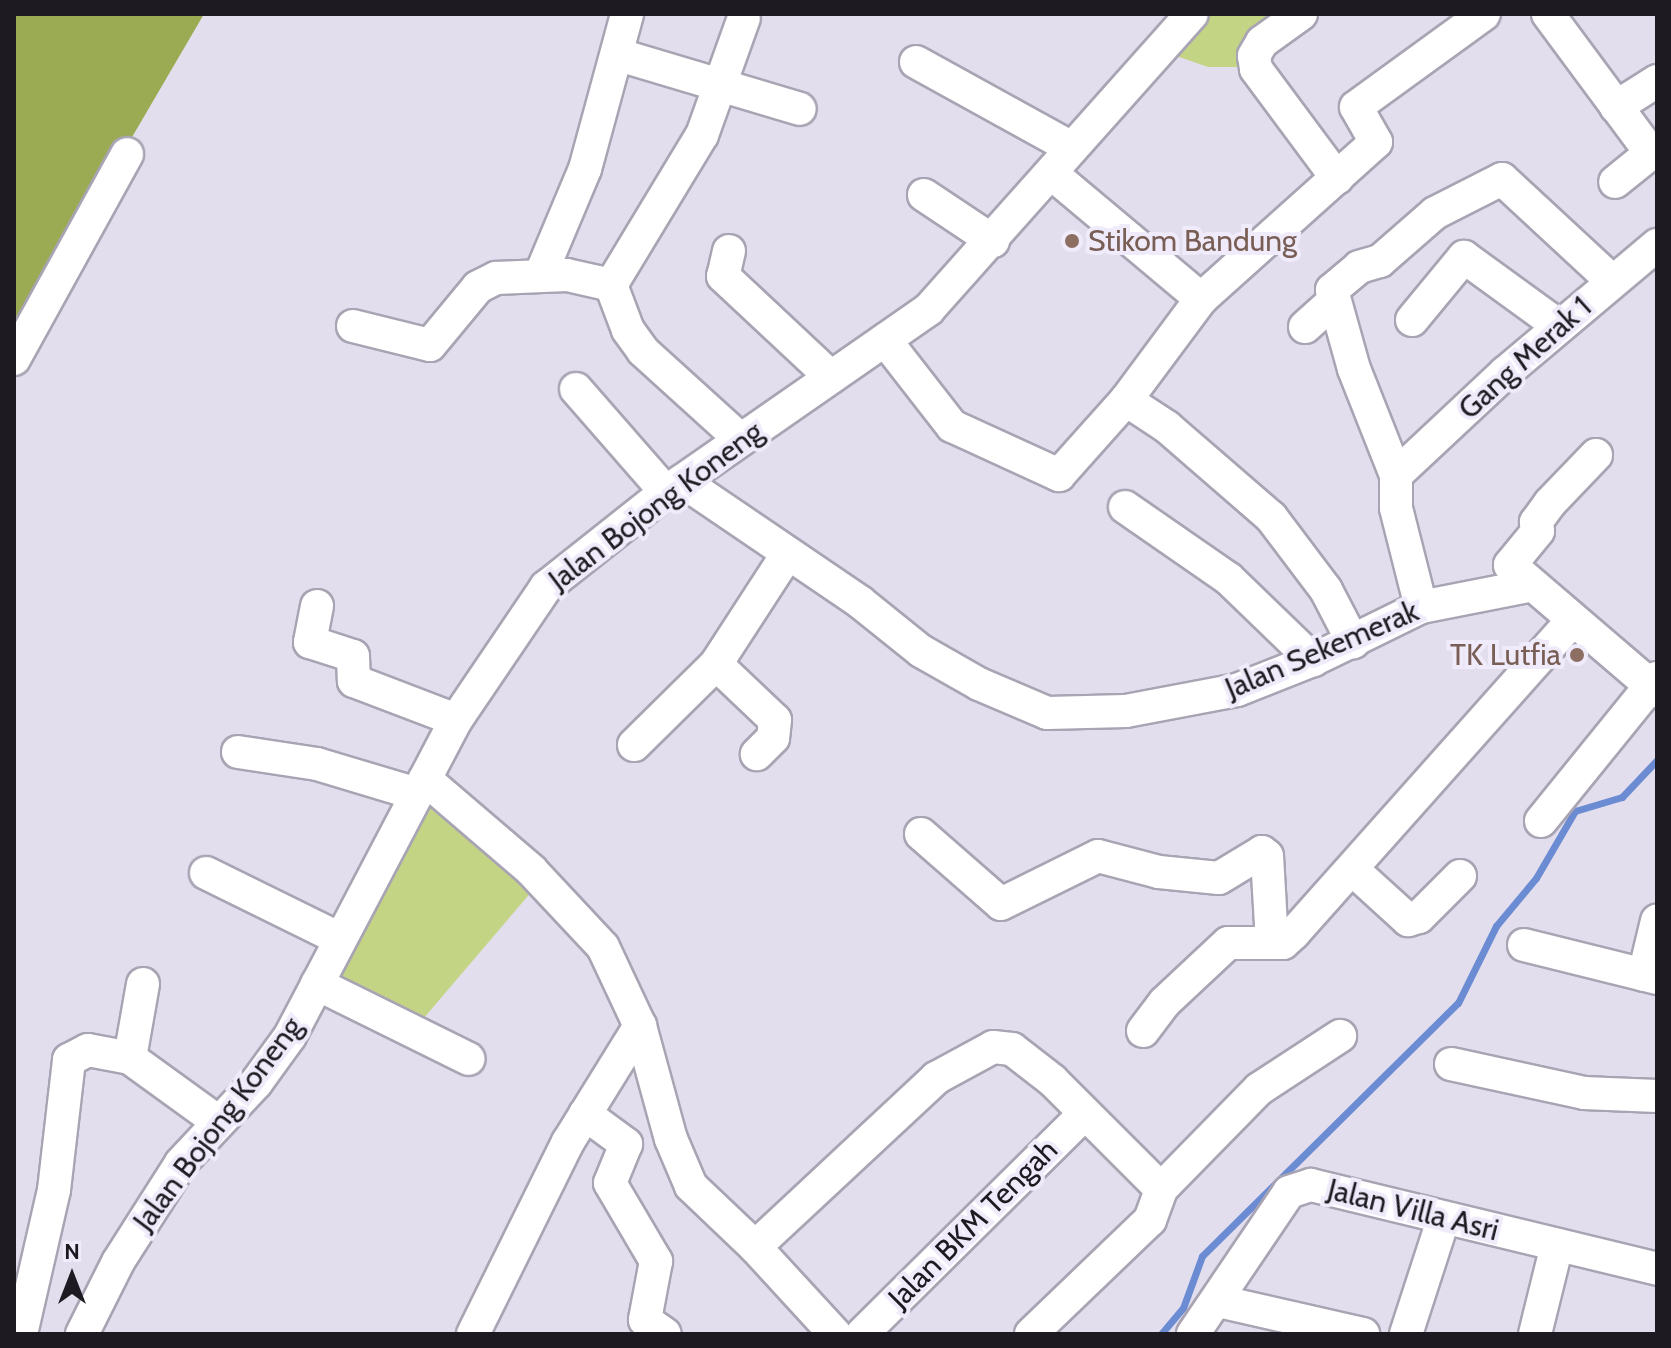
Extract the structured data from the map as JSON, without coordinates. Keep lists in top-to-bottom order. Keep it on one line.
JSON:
{"streets":{"street":["Gang Merak 1","Jalan Bojong Koneng","Jalan Sekemerak","Jalan Villa Asri","Jalan BKM Tengah"]},"crossings":[["Jalan Bojong Koneng","Jalan Sekemerak"]],"places":["Stikom Bandung","TK Lutfia"],"north":"top"}
